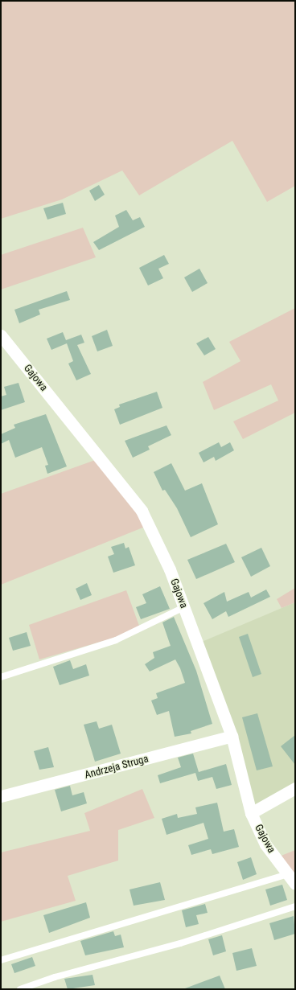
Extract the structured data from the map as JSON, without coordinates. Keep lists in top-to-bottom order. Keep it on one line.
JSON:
{"streets":{"street":["Gajowa","Andrzeja Struga"]},"crossings":[["Gajowa","Andrzeja Struga"]]}
